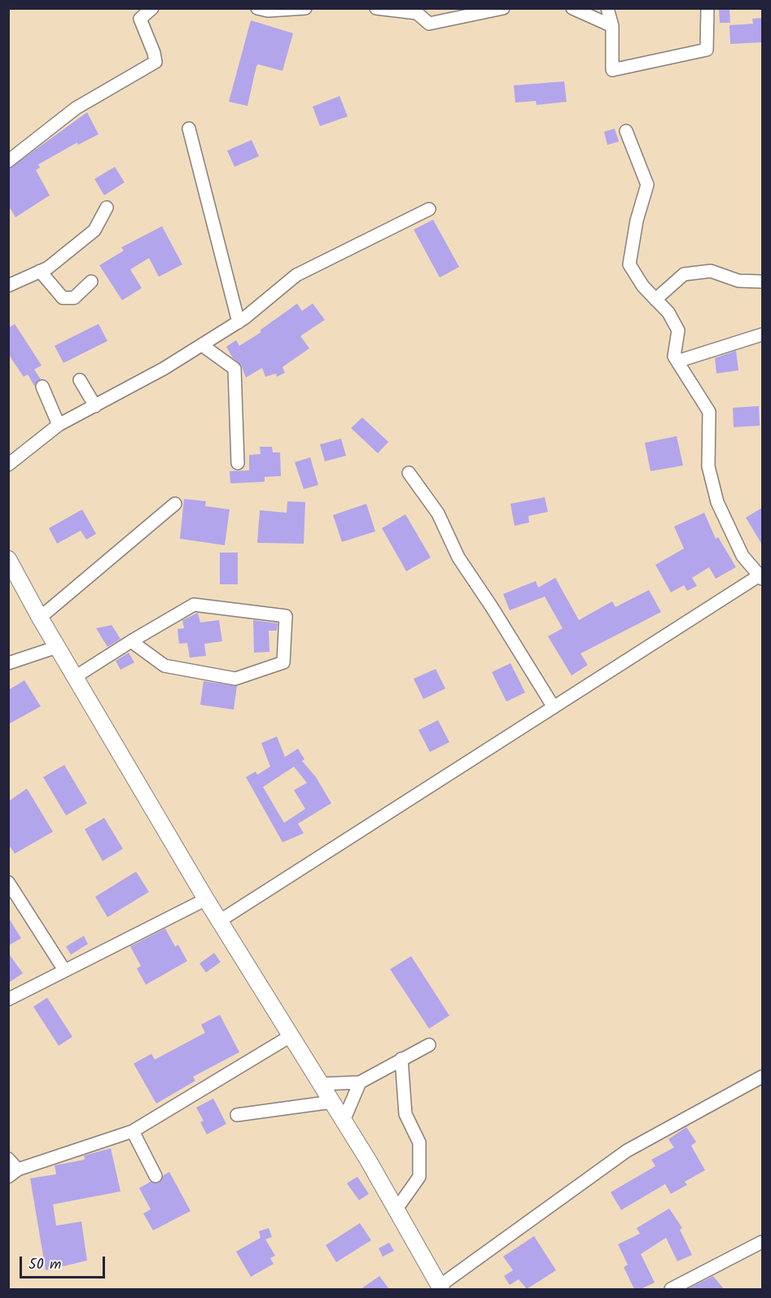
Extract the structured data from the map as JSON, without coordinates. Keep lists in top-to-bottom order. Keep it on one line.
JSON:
{"scale_bar":"50 m"}
